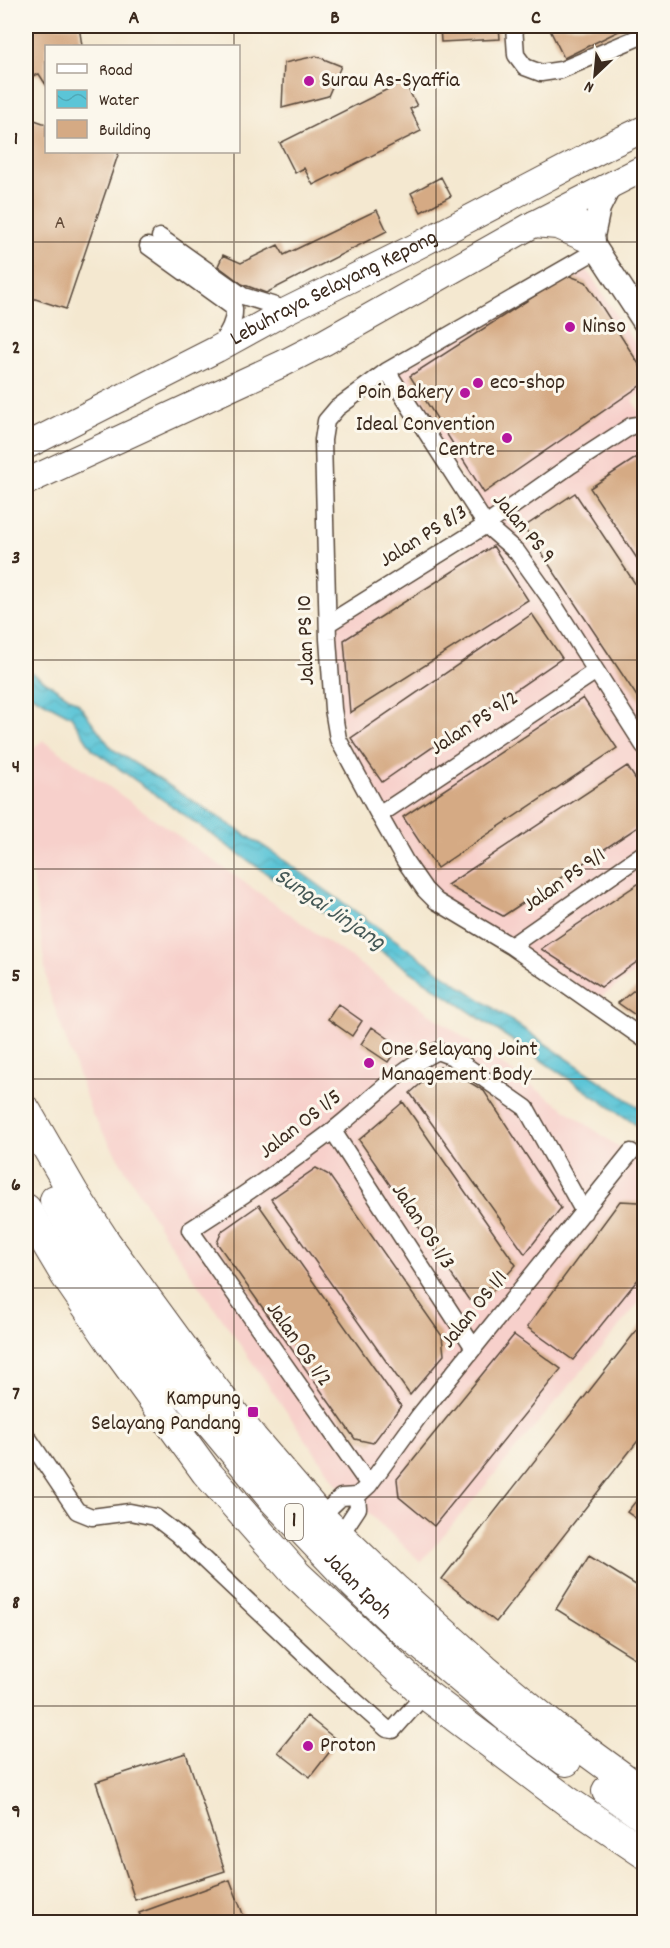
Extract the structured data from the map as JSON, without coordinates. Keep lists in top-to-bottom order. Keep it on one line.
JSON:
{"streets":{"highway":["1","Jalan Ipoh"],"main road":["Lebuhraya Selayang Kepong"],"street":["Jalan PS 9","Jalan PS 8/3","Jalan PS 10","Jalan PS 9/2","Jalan PS 9/1","Jalan OS 1/5","Jalan OS 1/3","Jalan OS 1/1","Jalan OS 1/2"]},"crossings":[["Jalan PS 9","Jalan PS 8/3"],["Jalan PS 9","Jalan PS 10"],["Jalan PS 9","Jalan PS 9/2"],["Jalan PS 8/3","Jalan PS 10"],["Jalan PS 10","Jalan PS 9/2"],["Jalan PS 10","Jalan PS 9/1"],["Jalan OS 1/5","Jalan OS 1/3"],["Jalan OS 1/5","Jalan OS 1/1"],["Jalan OS 1/5","Jalan OS 1/2"],["Jalan OS 1/3","Jalan OS 1/1"],["Jalan OS 1/1","Jalan OS 1/2"]],"water":["Sungai Jinjang"],"places":{"other":["Surau As-Syaffia","Ninso","eco-shop","Poin Bakery","Ideal Convention Centre","One Selayang Joint Management Body","Proton"],"transit":["Kampung Selayang Pandang"]},"house_numbers":["A"],"legend":["Road","Water","Building"],"north":"bottom left","grid":{"columns":["A","B","C"],"rows":["1","2","3","4","5","6","7","8","9"]}}
